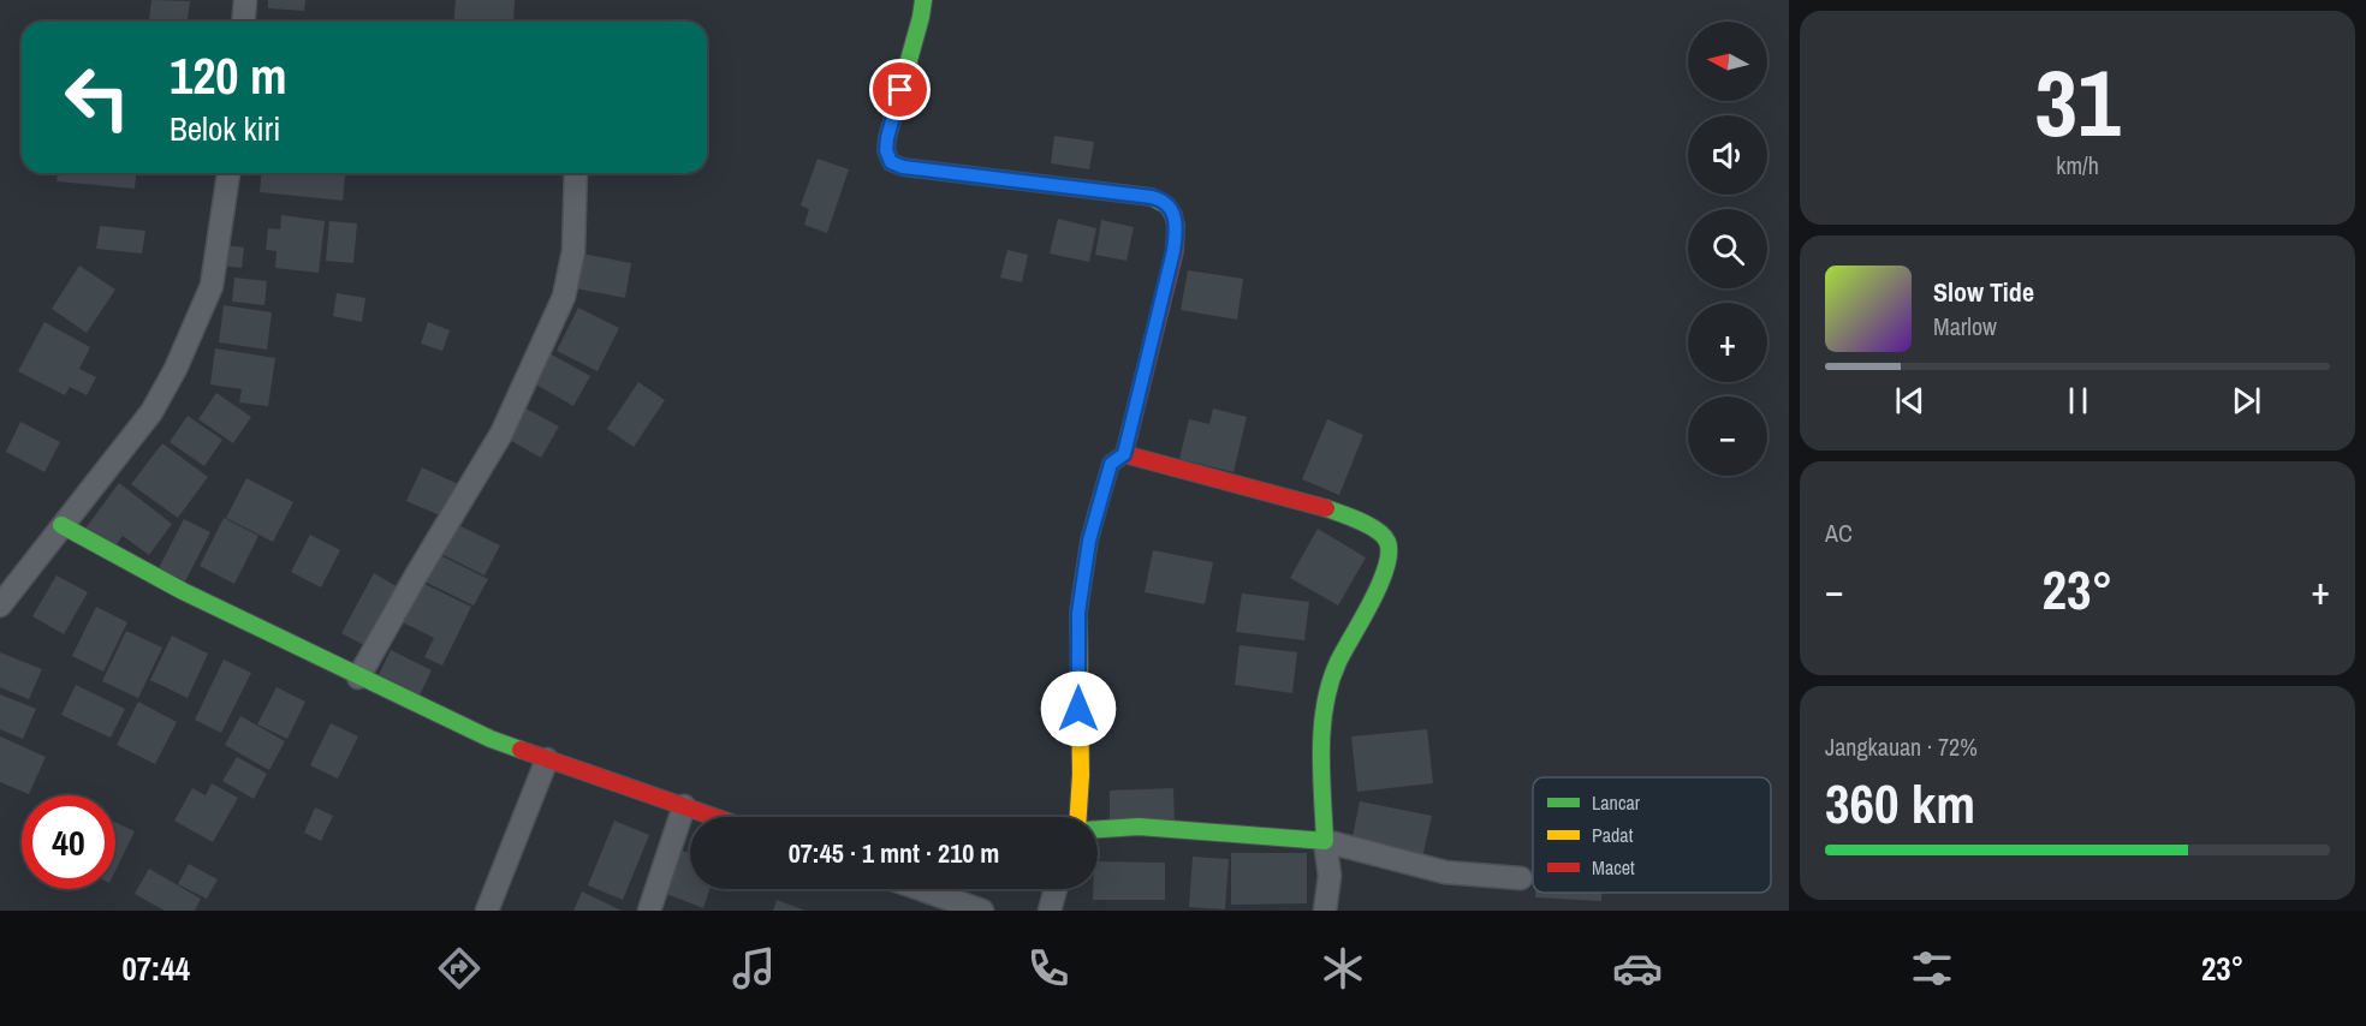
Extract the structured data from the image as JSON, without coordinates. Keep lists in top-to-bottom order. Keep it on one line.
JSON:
{"legend":["Lancar","Padat","Macet"],"north":"left","page":{"tile":[["31","km/h"],"AC",["Jangkauan · 72%","360 km"]],"map_buttons":["+","−"],"turn":["120 m","Belok kiri"],"song":["Slow Tide","Marlow"],"heat":["−","23°","+"],"limit":"40","trip":"07:45 · 1 mnt · 210 m","tabs":["07:44","23°"]}}
